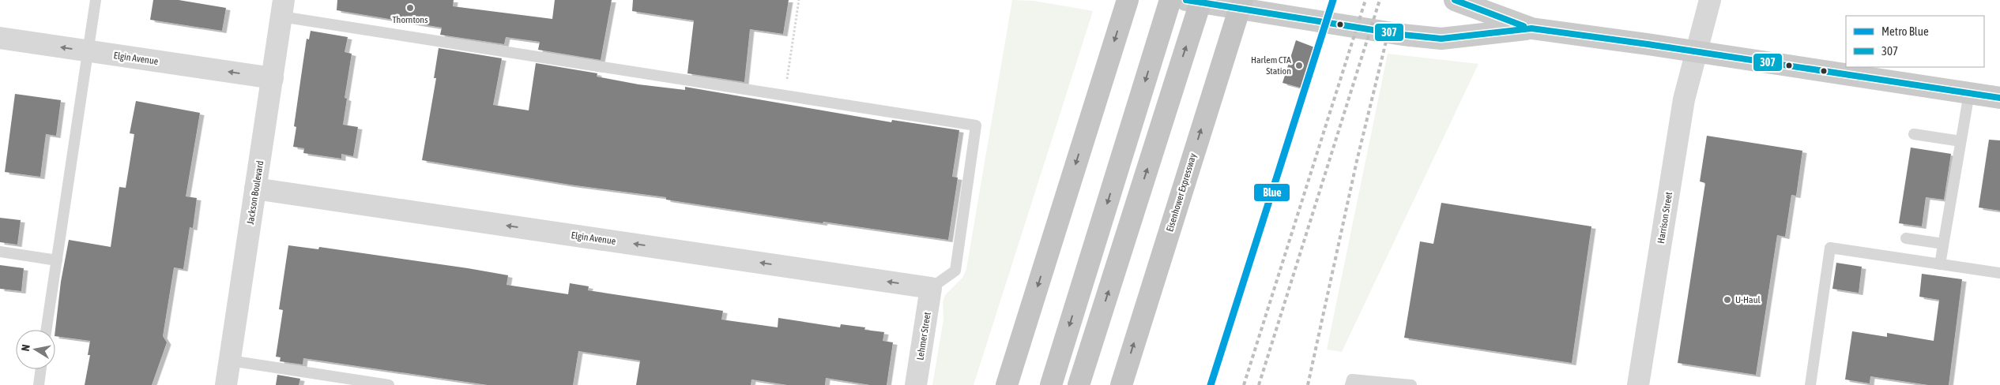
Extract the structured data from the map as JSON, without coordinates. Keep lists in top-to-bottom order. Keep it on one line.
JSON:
{"streets":{"highway":["Eisenhower Expressway"],"street":["Elgin Avenue","Jackson Boulevard","Harrison Street","Lehmer Street"]},"crossings":[["Elgin Avenue","Jackson Boulevard"],["Elgin Avenue","Lehmer Street"]],"one_way":["Elgin Avenue"],"places":["Thorntons","Harlem CTA Station","U-Haul"],"lines":["metro line Blue","transit line 307"],"legend":["Metro Blue","307"],"north":"left"}
